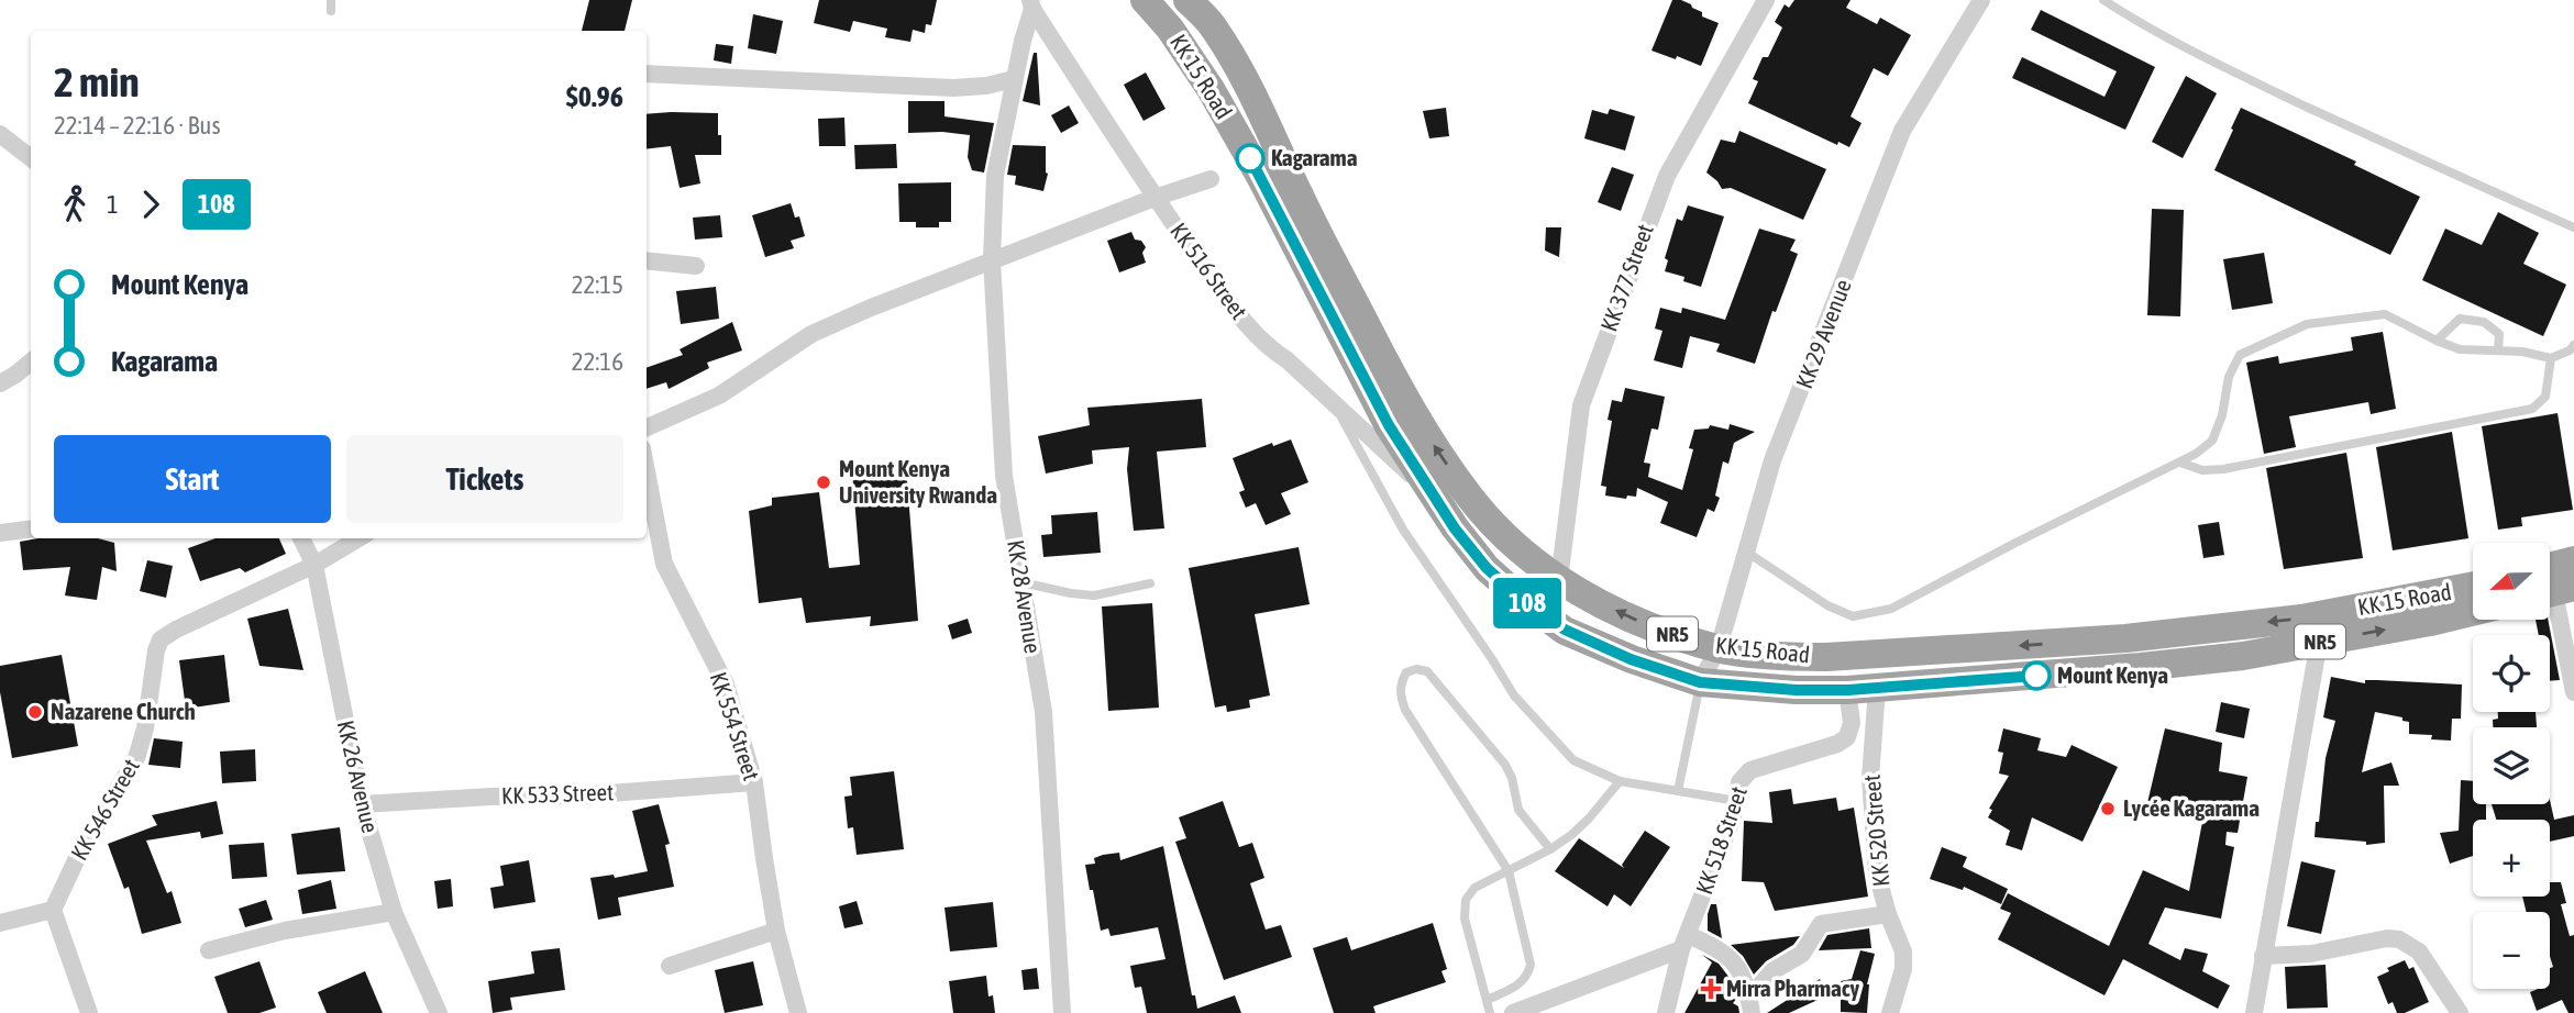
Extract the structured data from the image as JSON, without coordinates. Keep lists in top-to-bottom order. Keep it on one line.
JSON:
{"streets":{"highway":["KK 15 Road","NR5"],"street":["KK 516 Street","KK 377 Street","KK 29 Avenue","KK 28 Avenue","KK 554 Street","KK 26 Avenue","KK 533 Street","KK 546 Street","KK 520 Street","KK 518 Street"]},"crossings":[["KK 15 Road","KK 516 Street"],["KK 15 Road","KK 377 Street"],["KK 15 Road","KK 29 Avenue"],["KK 15 Road","KK 520 Street"],["KK 15 Road","KK 518 Street"],["KK 516 Street","KK 28 Avenue"],["KK 554 Street","KK 533 Street"],["KK 26 Avenue","KK 533 Street"],["KK 26 Avenue","KK 546 Street"]],"places":{"other":["Kagarama","Mount Kenya University Rwanda","Mount Kenya","Nazarene Church","Lycée Kagarama"],"health":["Mirra Pharmacy"]},"lines":["bus line 108"],"north":"left","page":{"on_map":"108","heading":["2 min","22:14 – 22:16 · Bus","$0.96"],"legs":["1","108"],"list":[{"name":"Mount Kenya","value":"22:15"},{"name":"Kagarama","value":"22:16"}],"buttons":["Start","Tickets"],"map_buttons":["+","−"]}}
